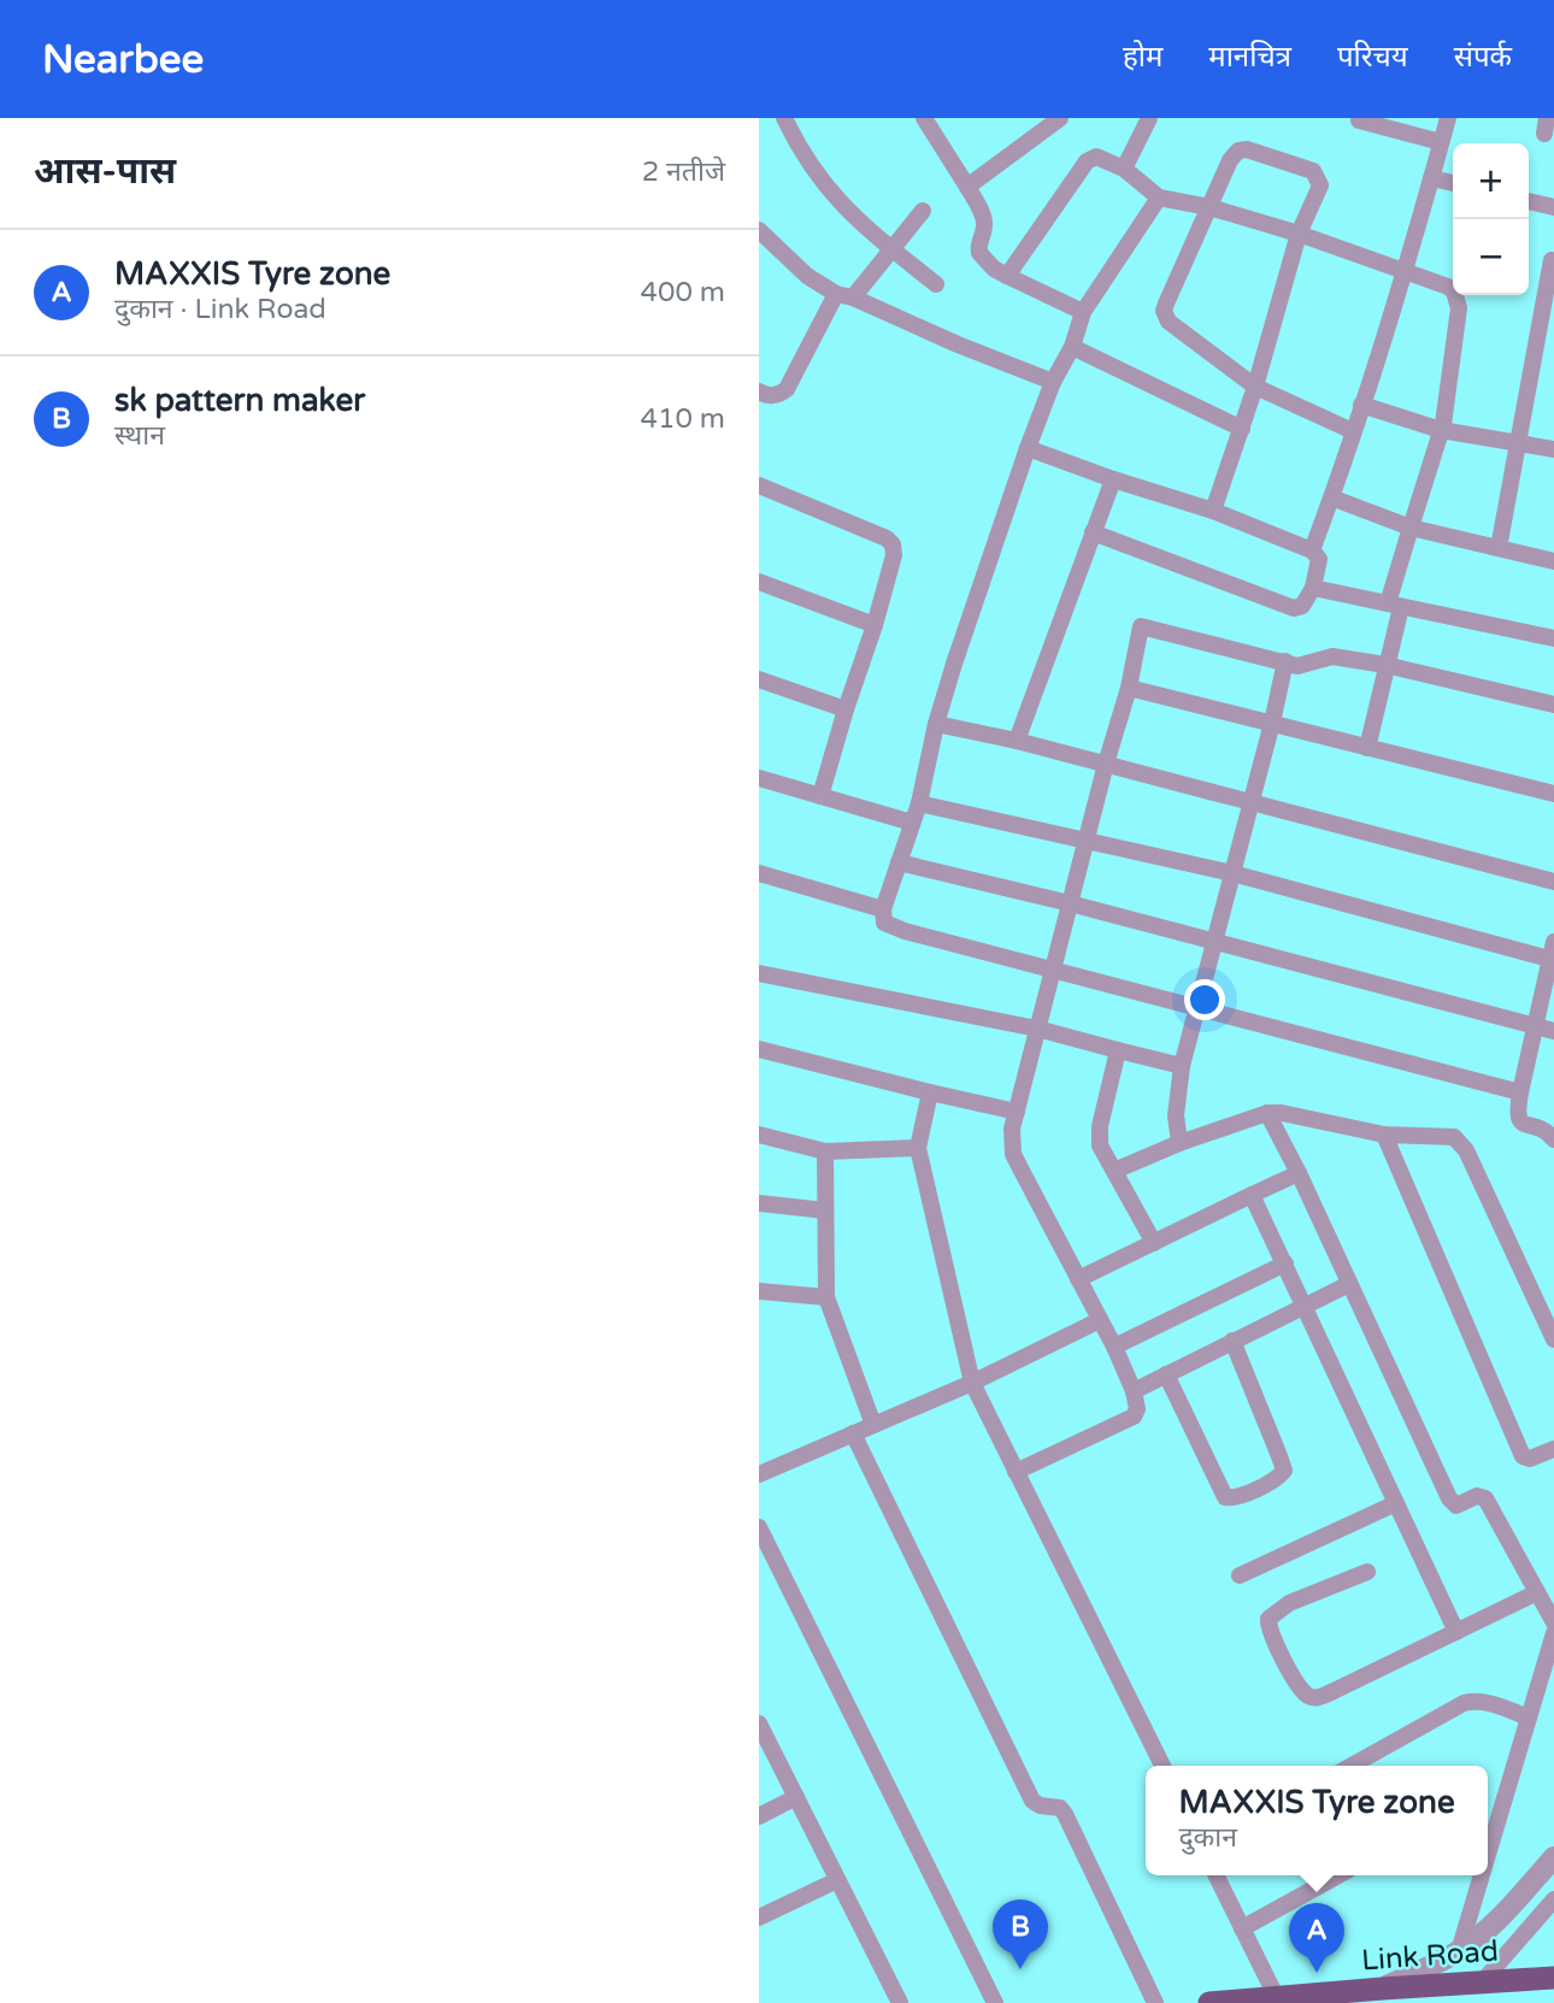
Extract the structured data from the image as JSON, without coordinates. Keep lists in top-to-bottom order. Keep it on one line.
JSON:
{"streets":{"main road":["Link Road"]},"page":{"header":"Nearbee","nav":["होम","मानचित्र","परिचय","संपर्क"],"heading":["आस-पास","2 नतीजे"],"map_buttons":["+","−"],"list":[{"mark":"A","name":"MAXXIS Tyre zone","note":"दुकान · Link Road","value":"400 m"},{"mark":"B","name":"sk pattern maker","note":"स्थान","value":"410 m"}],"popup":["MAXXIS Tyre zone","दुकान"],"pins":["B","A"]}}
